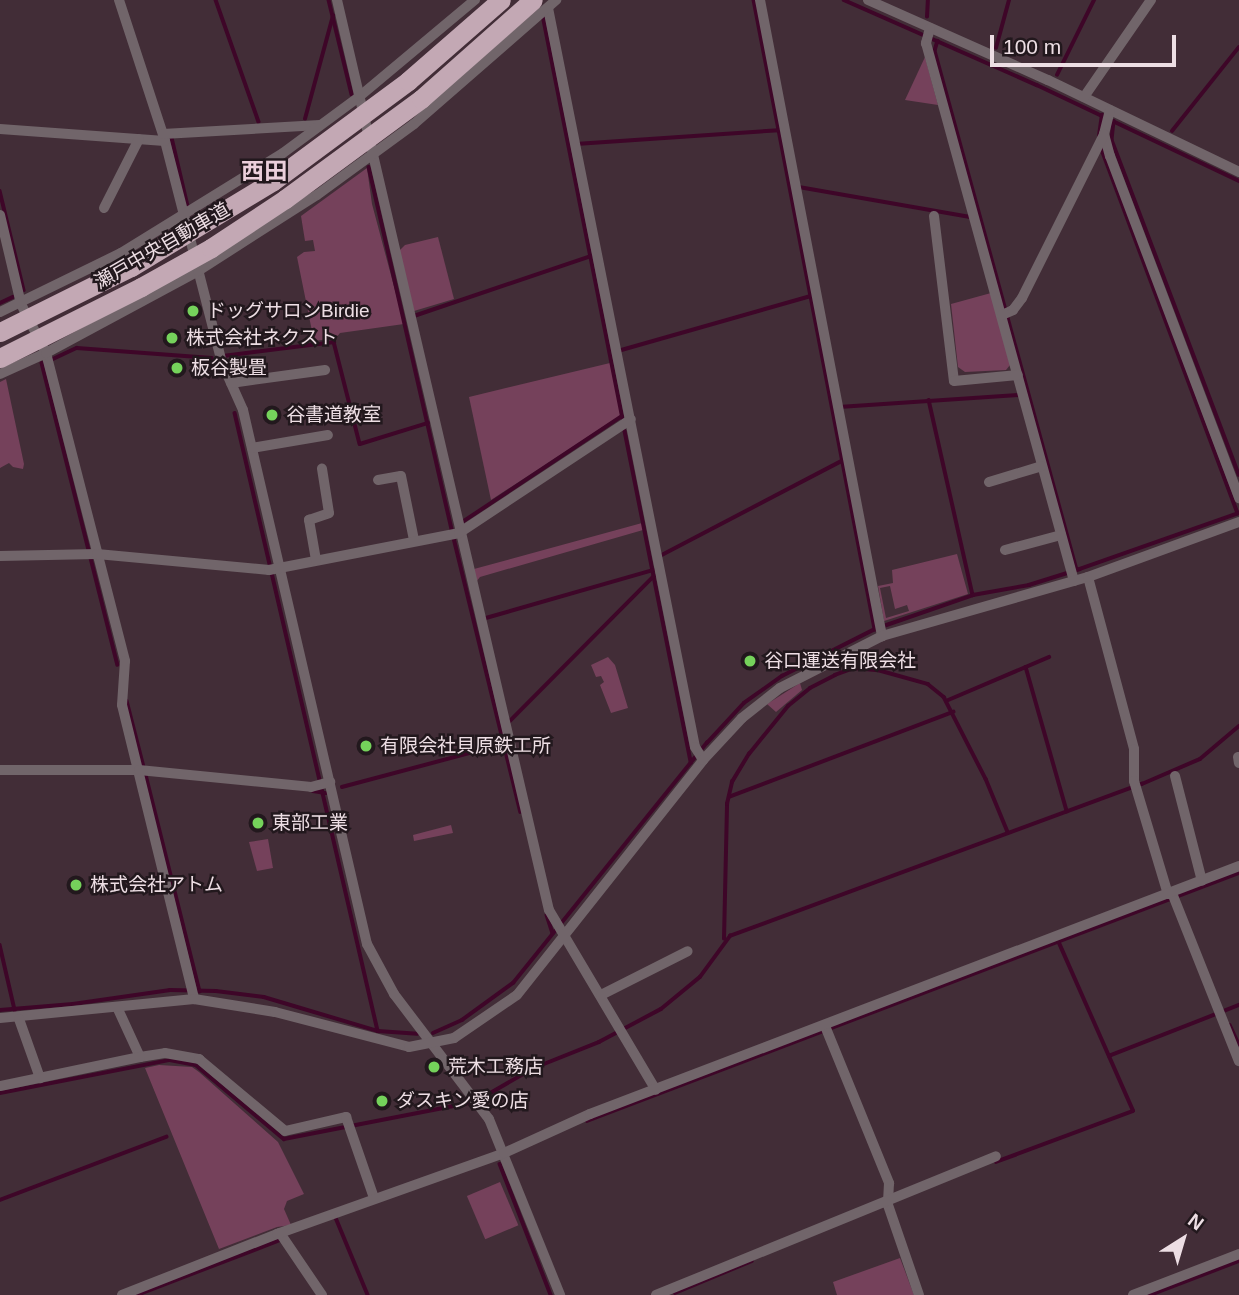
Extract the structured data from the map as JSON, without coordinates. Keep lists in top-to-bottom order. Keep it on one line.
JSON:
{"streets":{"highway":["瀬戸中央自動車道"]},"districts":["西田"],"places":["ドッグサロンBirdie","株式会社ネクスト","板谷製畳","谷書道教室","谷口運送有限会社","有限会社貝原鉄工所","東部工業","株式会社アトム","荒木工務店","ダスキン愛の店"],"scale_bar":"100 m","north":"top right"}
